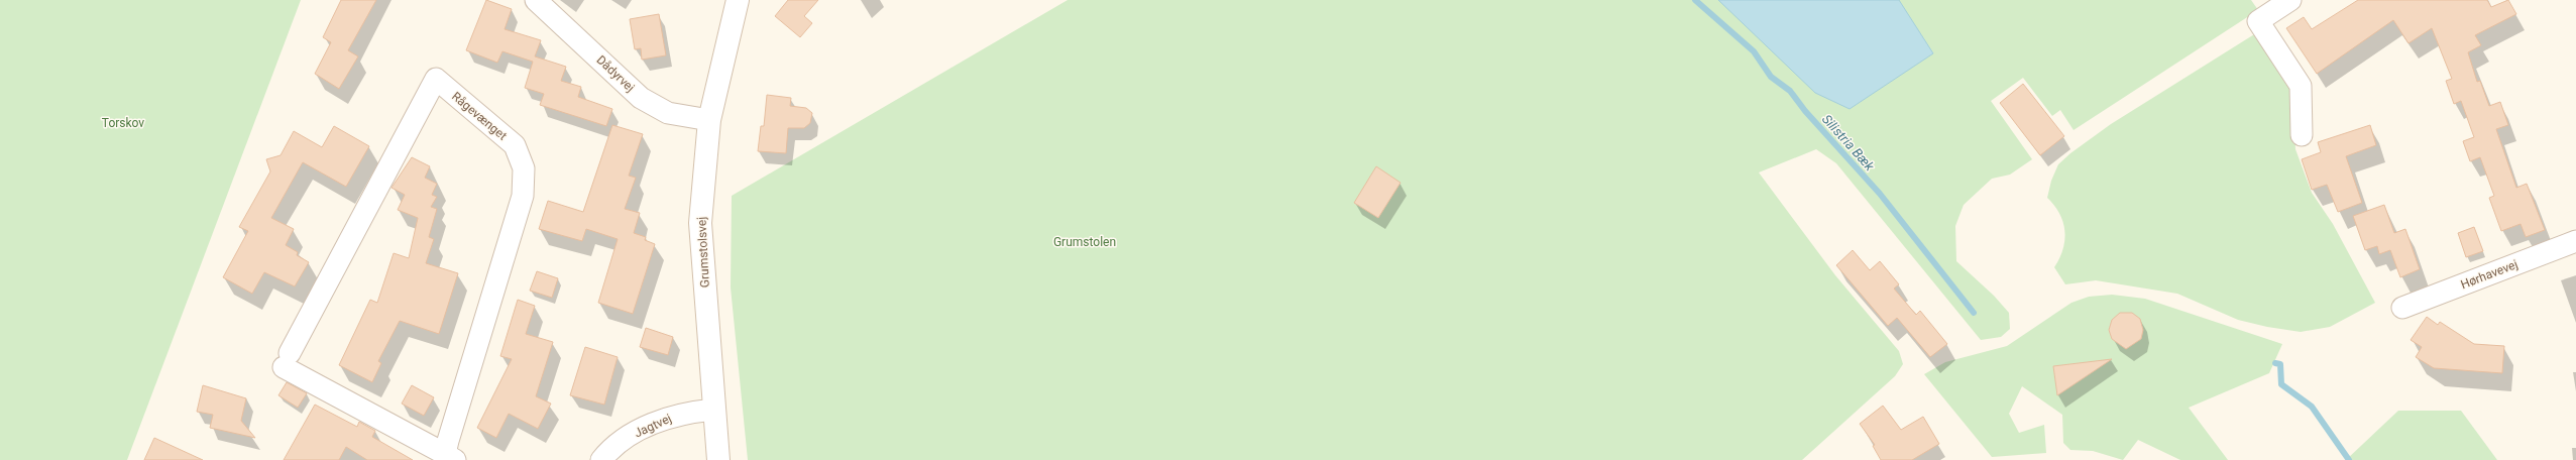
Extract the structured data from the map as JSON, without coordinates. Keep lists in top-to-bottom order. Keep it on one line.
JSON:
{"streets":{"street":["Dådyrvej","Rågevænget","Grumstolsvej","Hørhavevej","Jagtvej"]},"crossings":[["Dådyrvej","Grumstolsvej"],["Grumstolsvej","Jagtvej"]],"water":["Silistria Bæk"],"parks":["Torskov","Grumstolen"]}
